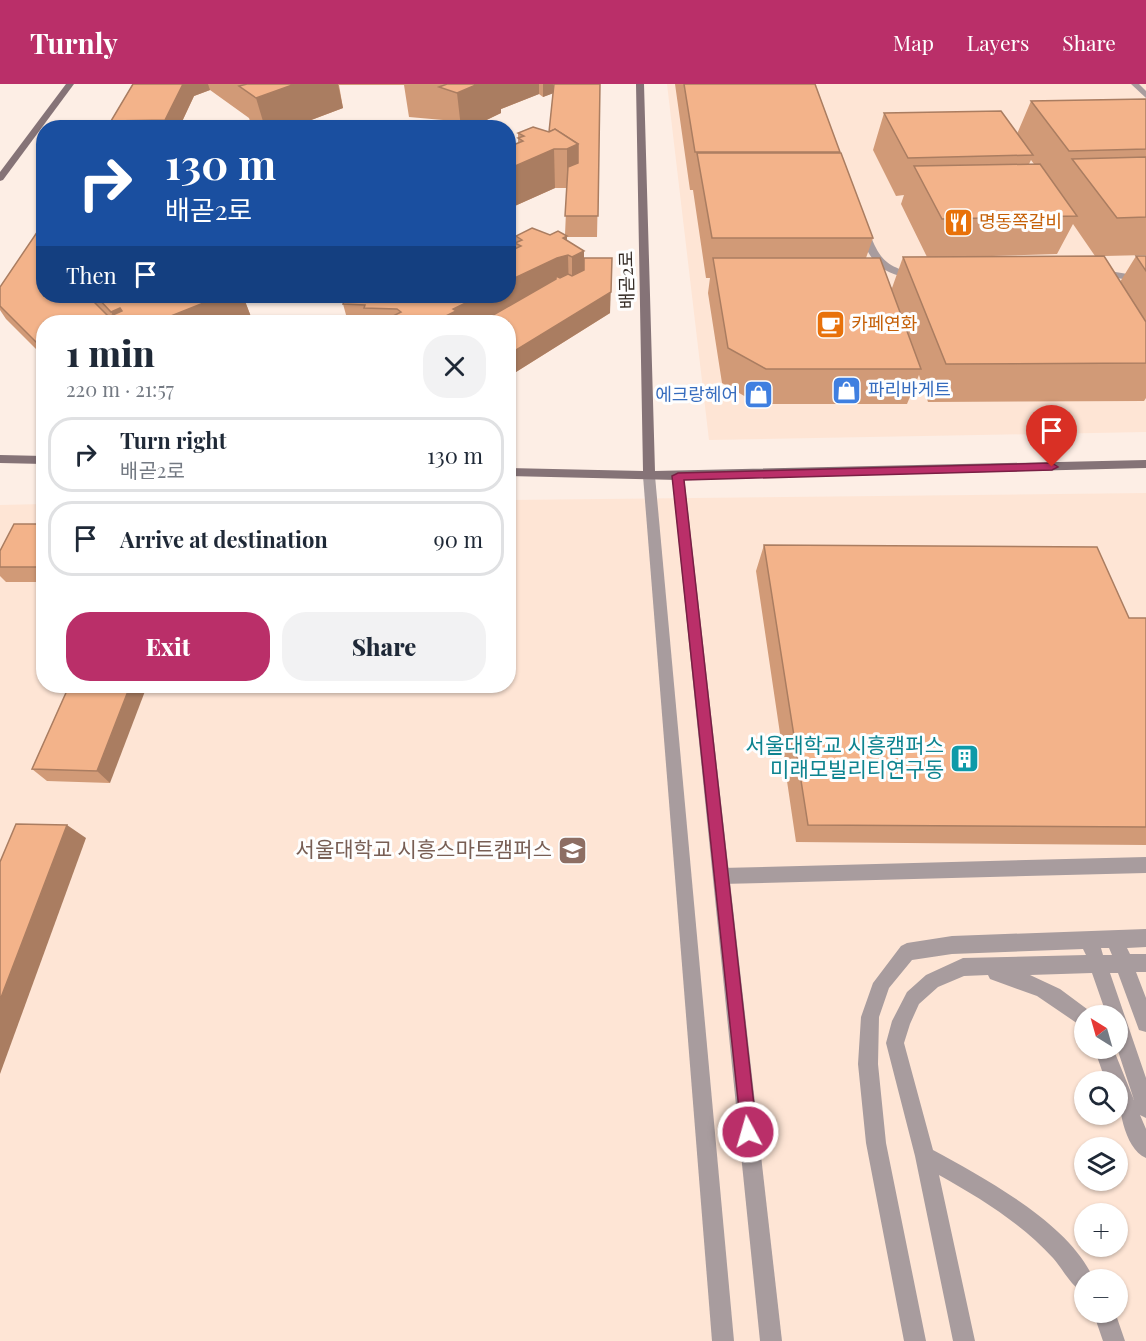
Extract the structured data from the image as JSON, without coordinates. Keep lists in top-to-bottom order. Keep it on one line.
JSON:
{"streets":{"street":["배곧2로"]},"places":{"restaurant":["명동쪽갈비"],"cafe":["카페연화"],"shop":["파리바게트","에크랑헤어"],"building":["서울대학교 시흥캠퍼스 미래모빌리티연구동"],"school or university":["서울대학교 시흥스마트캠퍼스"]},"north":"top left","page":{"header":"Turnly","nav":["Map","Layers","Share"],"turn":["130 m","배곧2로"],"then":"Then","heading":["1 min","220 m · 21:57"],"list":[{"name":"Turn right","note":"배곧2로","value":"130 m"},{"name":"Arrive at destination","value":"90 m"}],"buttons":["Exit","Share"],"map_buttons":["+","−"]}}
